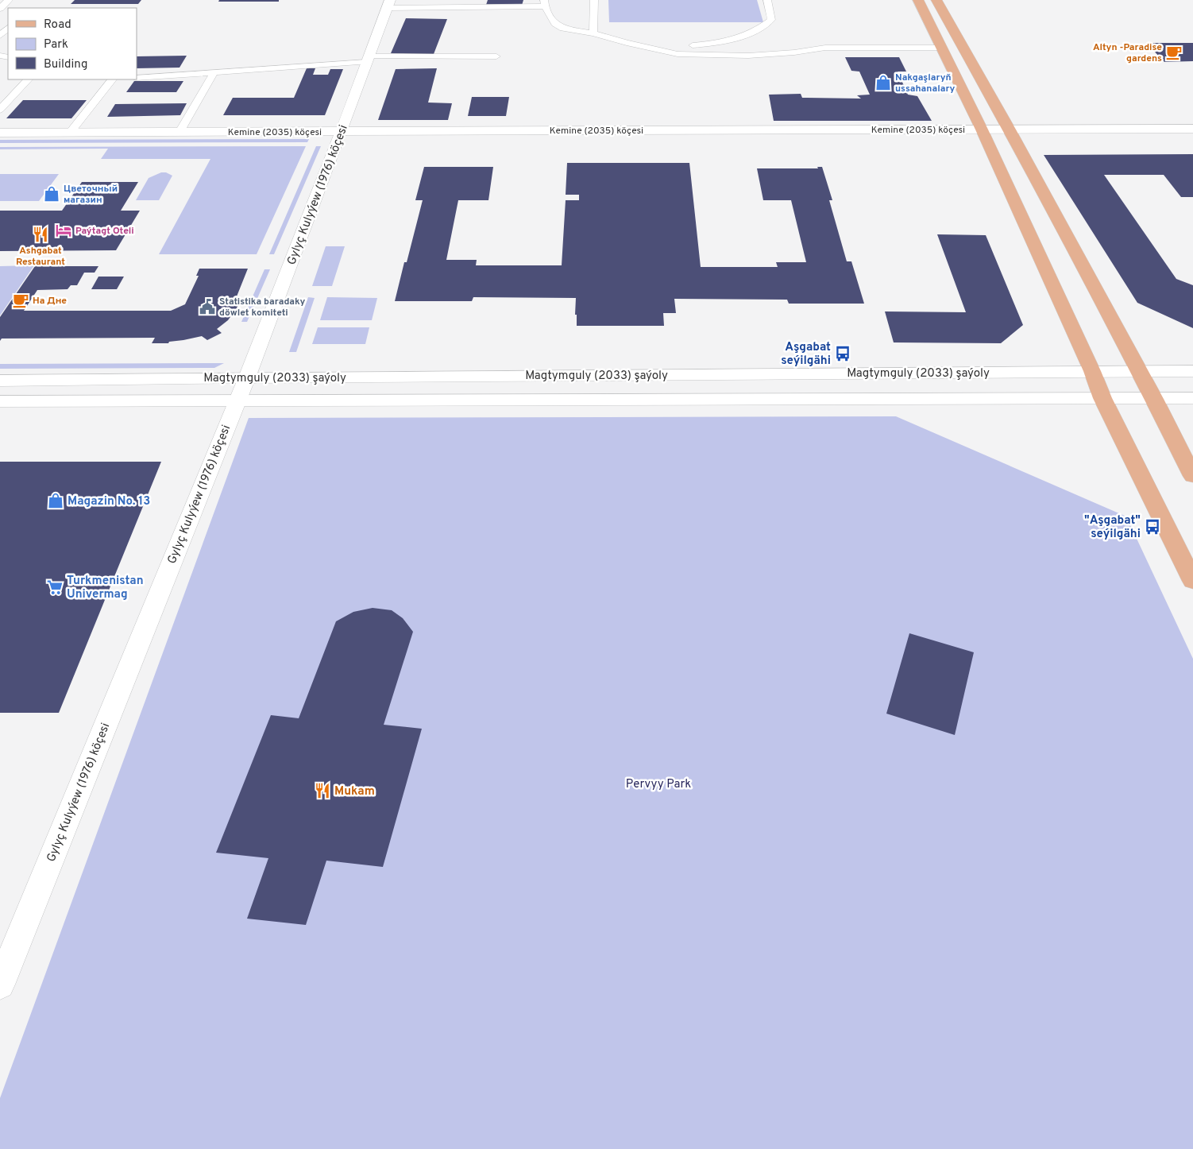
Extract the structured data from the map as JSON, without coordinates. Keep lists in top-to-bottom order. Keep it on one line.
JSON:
{"streets":{"street":["Kemine (2035) köçesi","Gylyç Kulyýew (1976) köçesi","Magtymguly (2033) şaýoly"]},"crossings":[["Kemine (2035) köçesi","Gylyç Kulyýew (1976) köçesi"],["Gylyç Kulyýew (1976) köçesi","Magtymguly (2033) şaýoly"]],"parks":["Pervyy Park"],"places":{"cafe":["Altyn -Paradise gardens","На Дне"],"shop":["Nakgaşlaryň ussahanalary","Цветочный магазин","Magazin No. 13"],"hotel":["Paýtagt Oteli"],"restaurant":["Ashgabat Restaurant","Mukam"],"public building":["Statistika baradaky döwlet komiteti"],"bus stop":["Aşgabat seýilgähi","\"Aşgabat\" seýilgähi"],"supermarket":["Turkmenistan Univermag"]},"legend":["Road","Park","Building"]}
